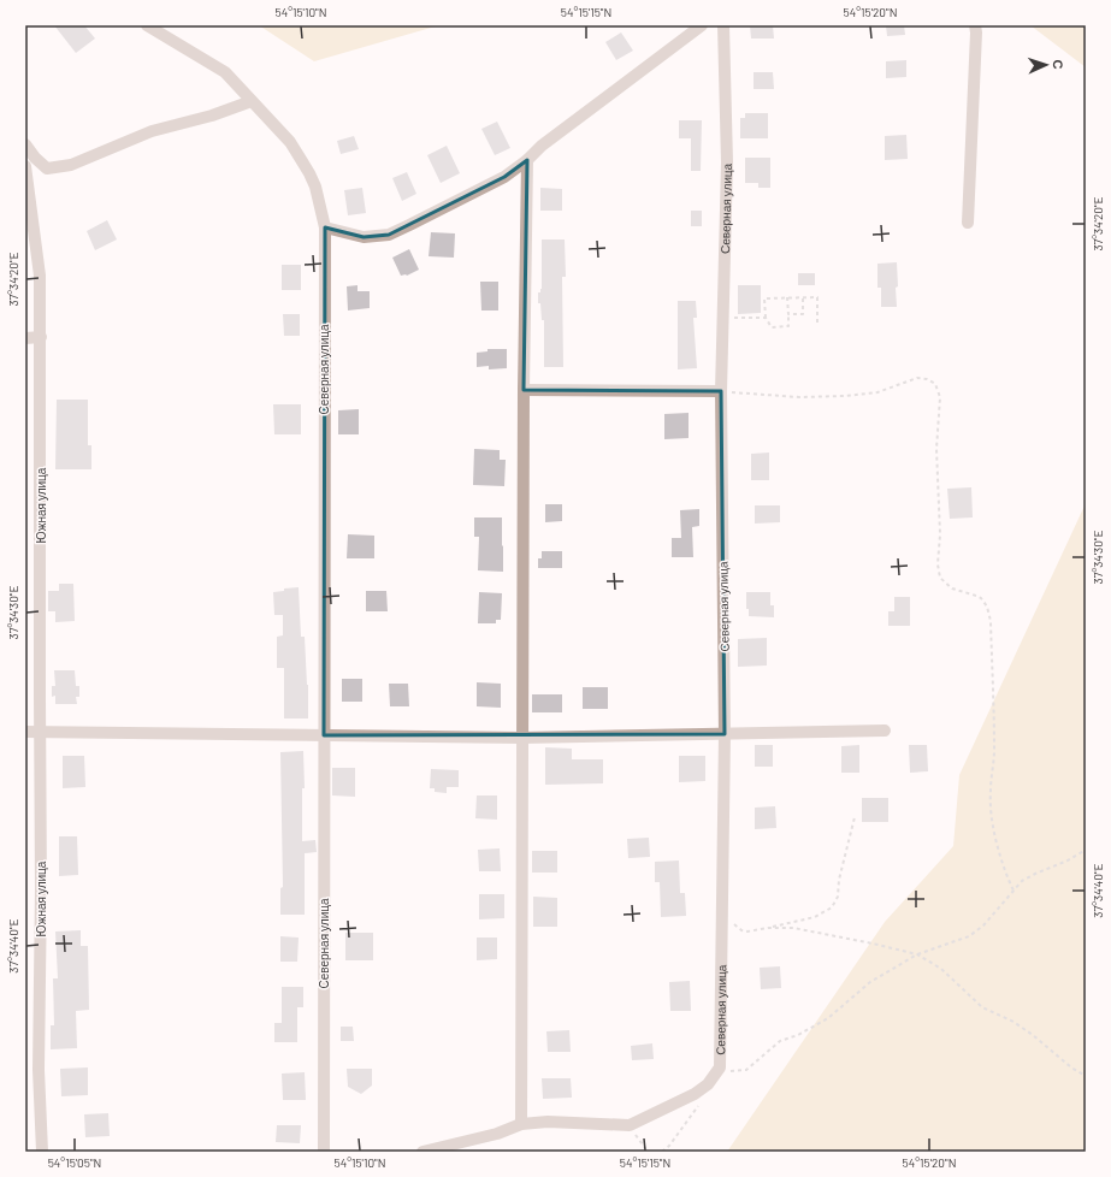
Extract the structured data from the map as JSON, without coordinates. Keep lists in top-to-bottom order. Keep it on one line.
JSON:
{"streets":{"street":["Северная улица","Южная улица"]},"north":"right","coordinates":["54°15'10\"N","54°15'15\"N","54°15'20\"N","37°34'20\"E","37°34'30\"E","37°34'40\"E","54°15'05\"N"]}
